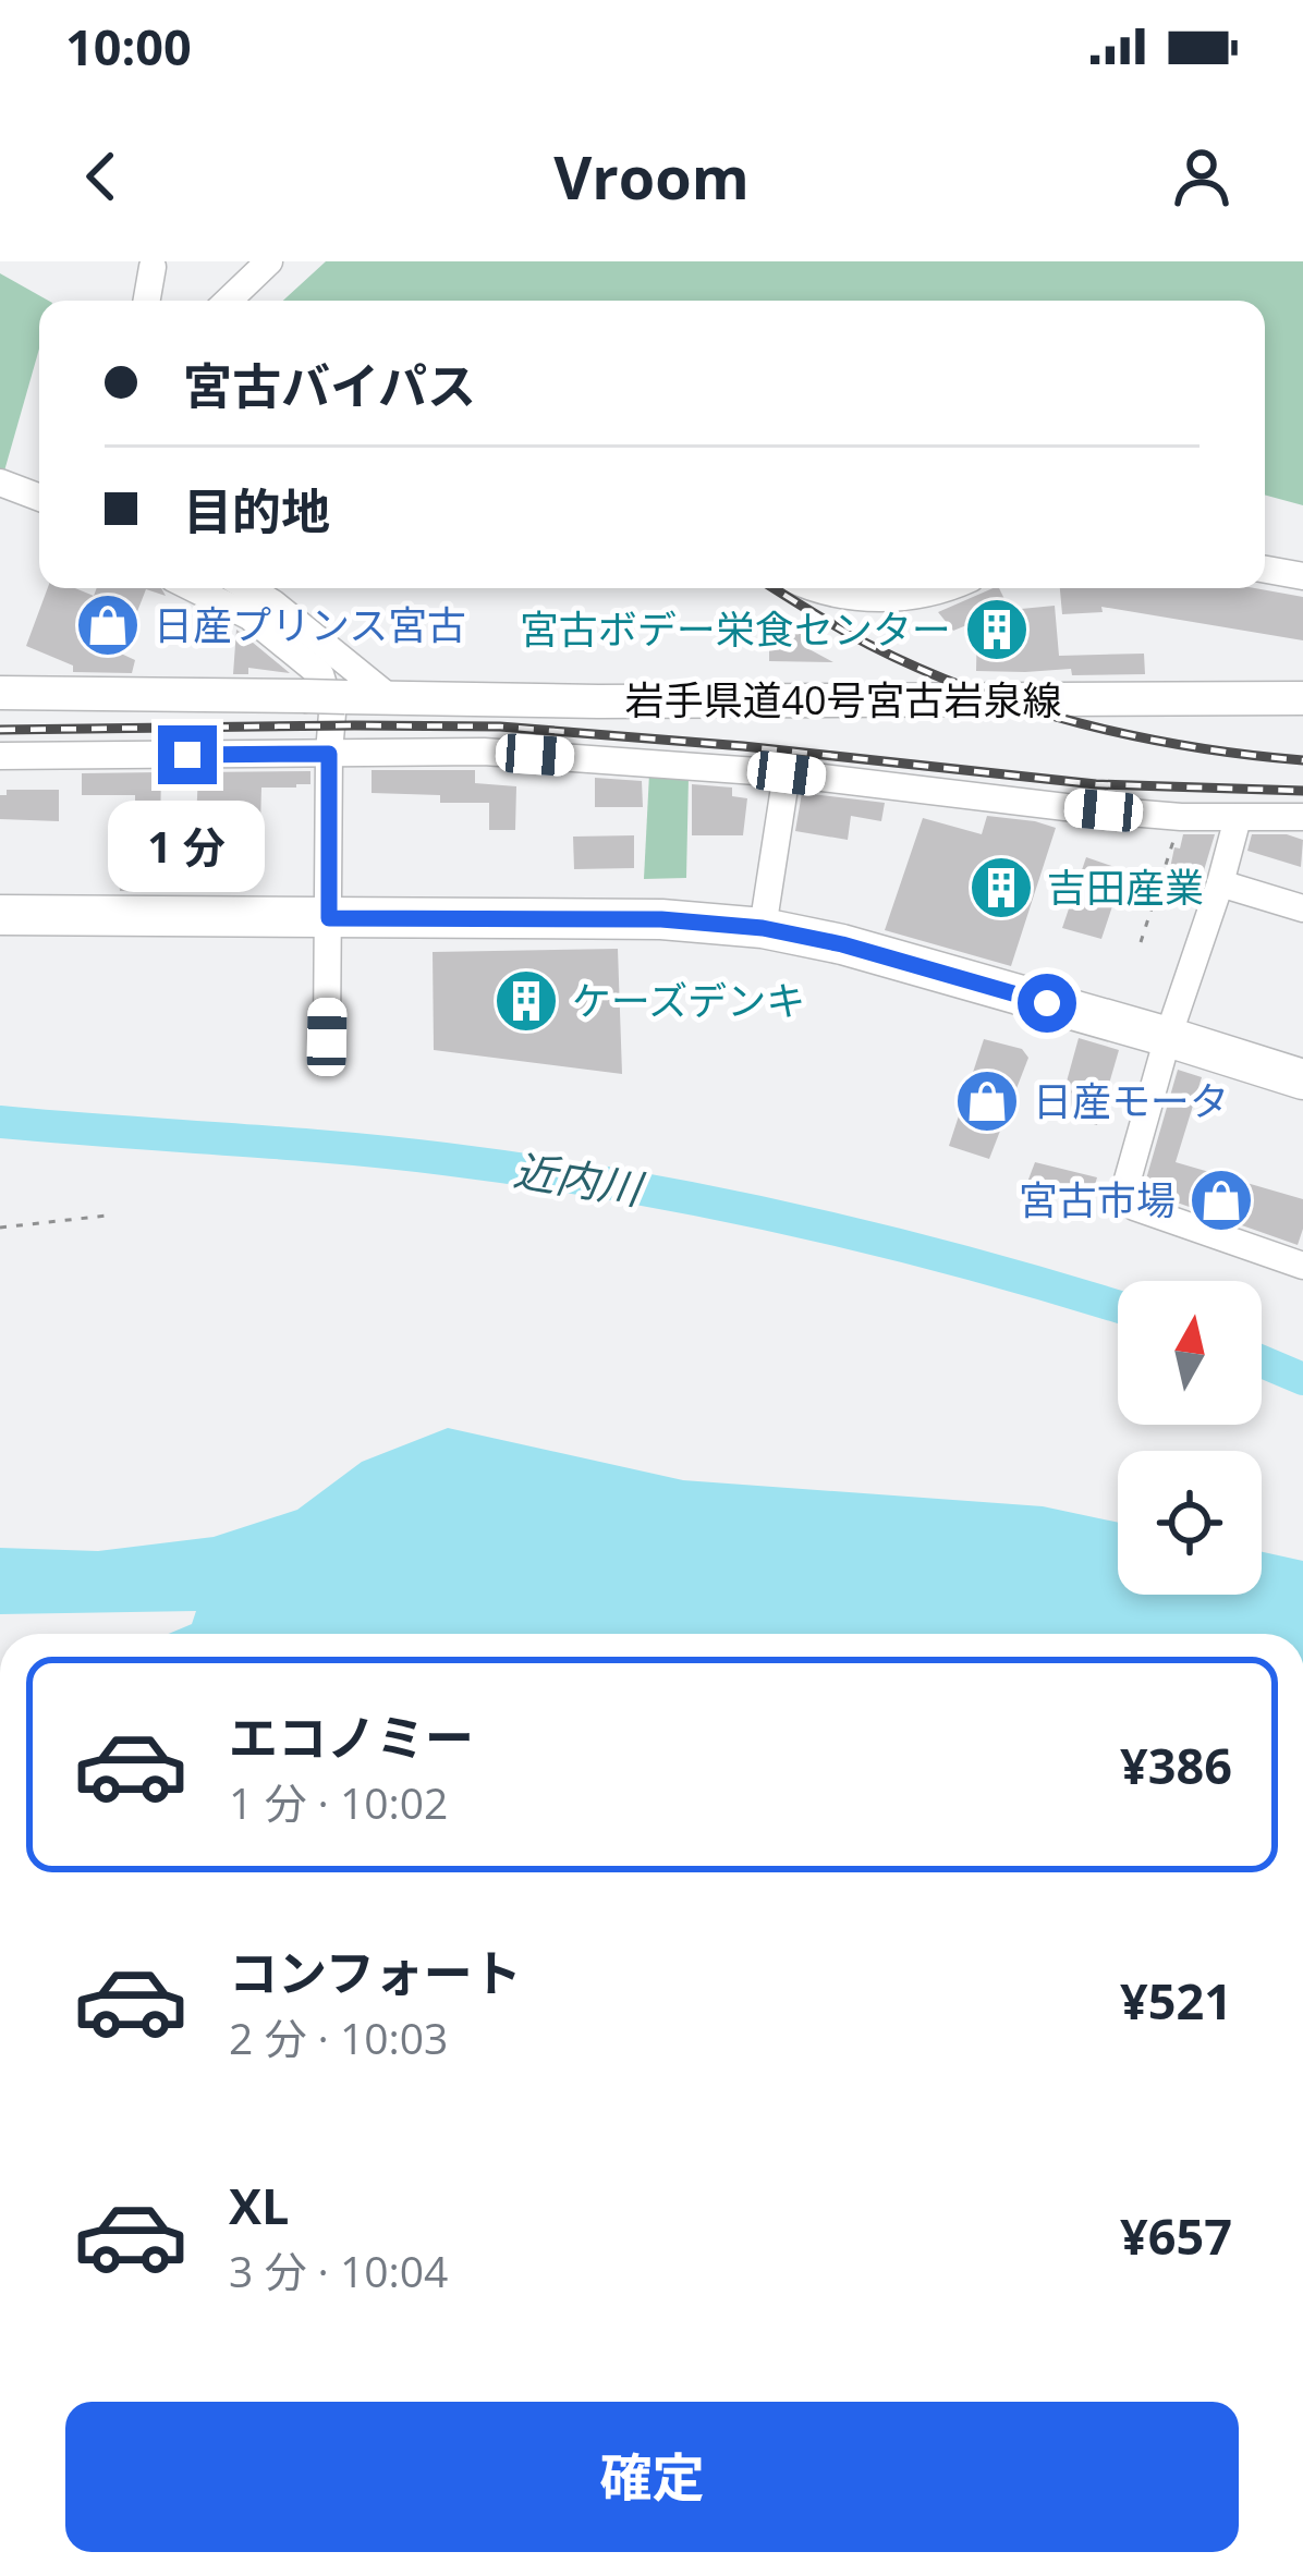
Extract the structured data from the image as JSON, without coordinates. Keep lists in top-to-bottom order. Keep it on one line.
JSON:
{"streets":{"main road":["岩手県道40号宮古岩泉線"]},"water":["近内川"],"places":{"shop":["日産プリンス宮古","日産モータ","宮古市場"],"building":["宮古ボデー栄食センター","吉田産業","ケーズデンキ"]},"north":"top","page":{"status":"10:00","header":"Vroom","banner":["宮古バイパス","目的地"],"bubble":"1 分","list":[{"name":"エコノミー","note":"1 分 · 10:02","value":"¥386"},{"name":"コンフォート","note":"2 分 · 10:03","value":"¥521"},{"name":"XL","note":"3 分 · 10:04","value":"¥657"}],"buttons":"確定"}}
